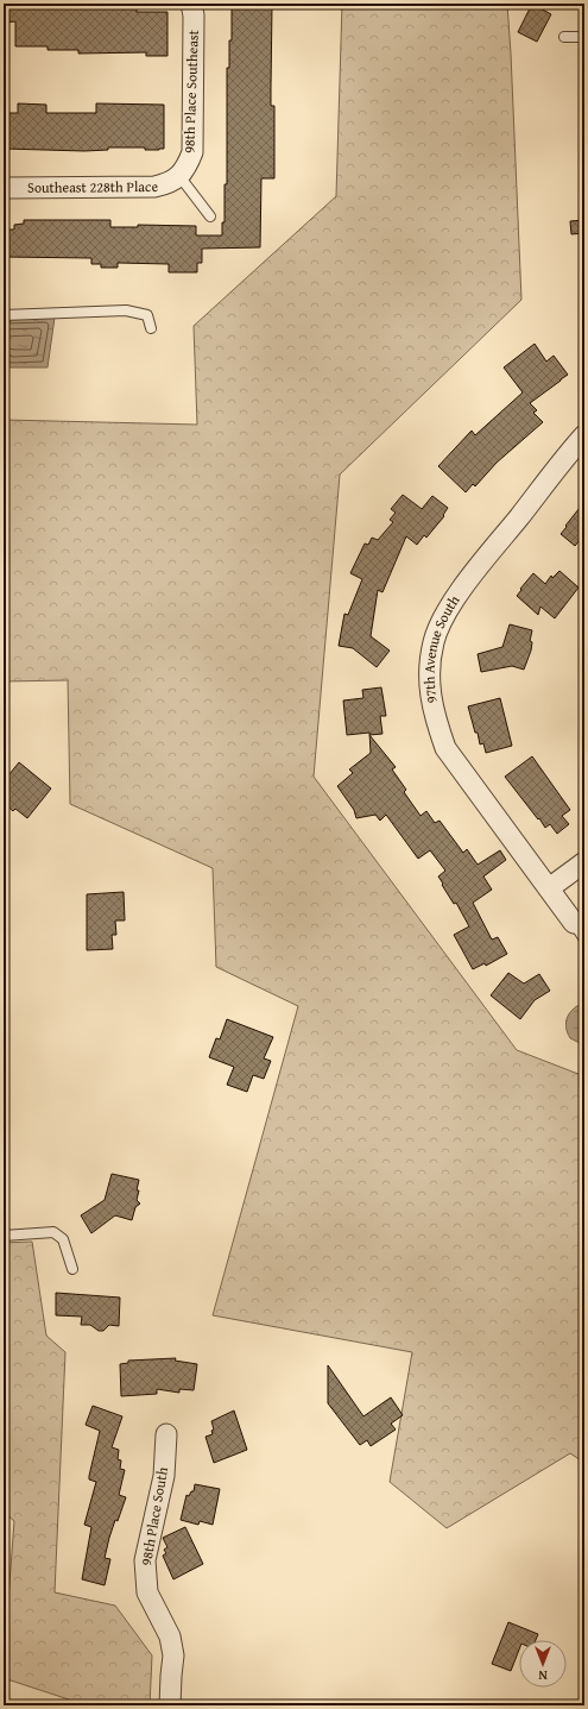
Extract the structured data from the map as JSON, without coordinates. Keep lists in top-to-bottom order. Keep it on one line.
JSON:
{"streets":{"street":["98th Place Southeast","Southeast 228th Place","97th Avenue South","98th Place South"]},"crossings":[["98th Place Southeast","Southeast 228th Place"]],"north":"bottom"}
